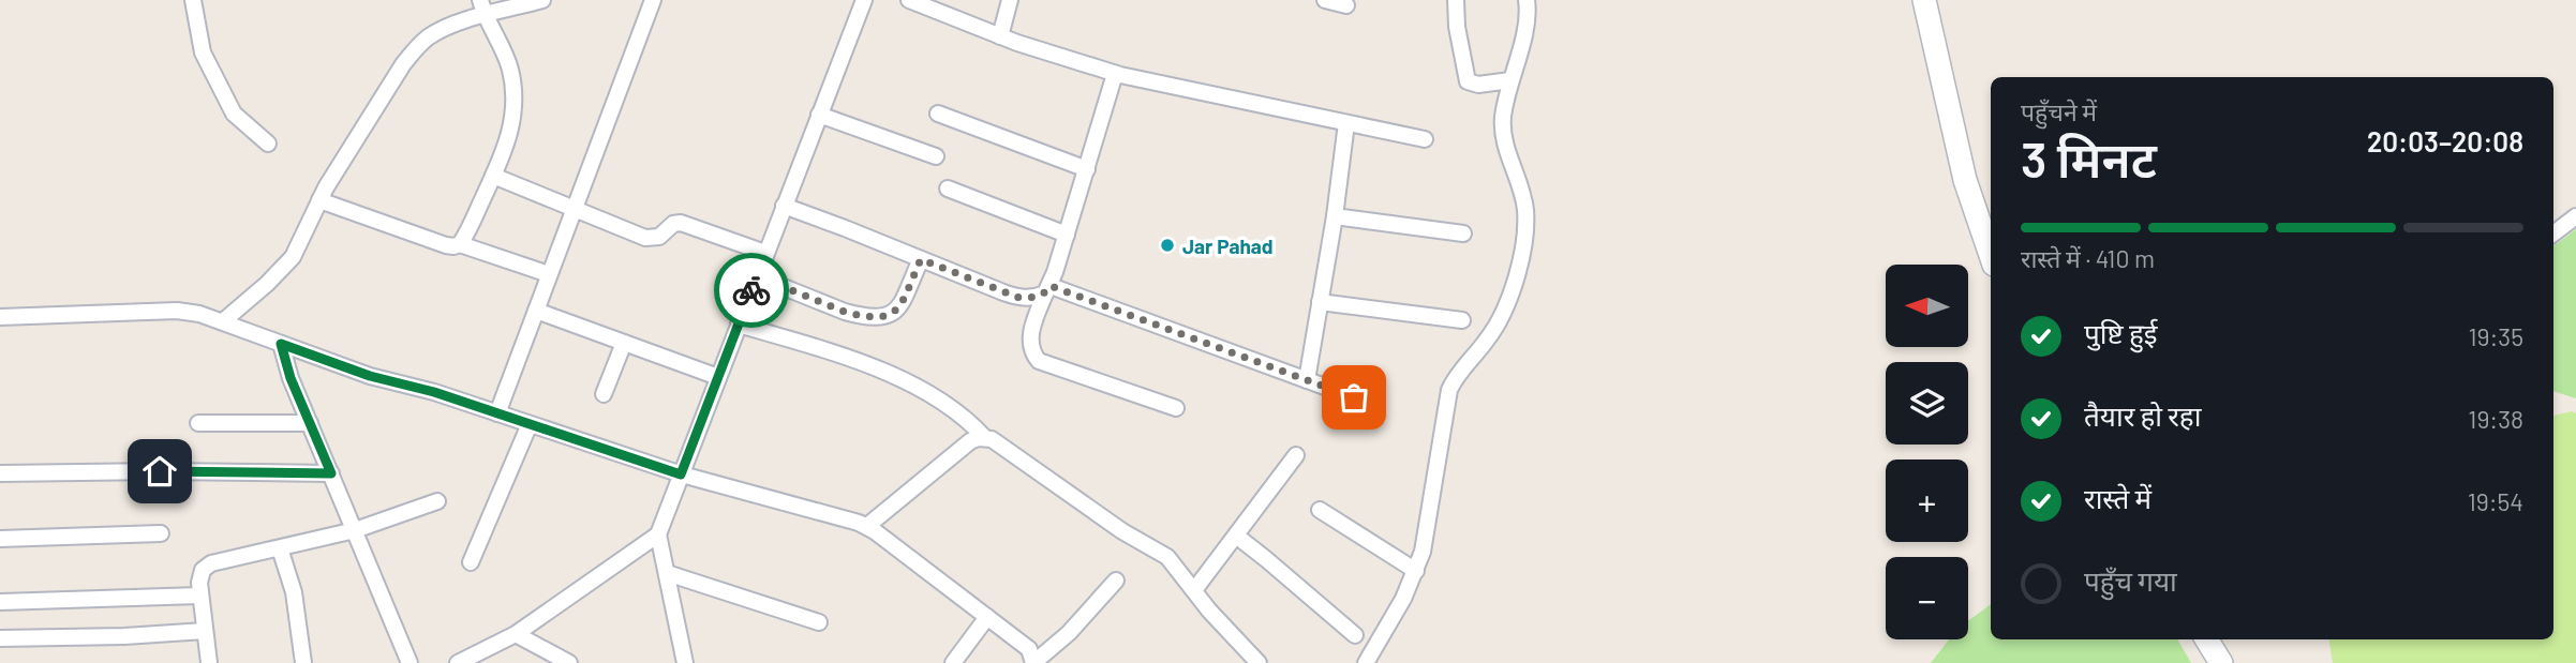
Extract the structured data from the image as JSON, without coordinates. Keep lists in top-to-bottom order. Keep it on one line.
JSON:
{"places":["Jar Pahad"],"north":"left","page":{"heading":["3 मिनट","पहुँचने में","20:03–20:08"],"bar":"रास्ते में · 410 m","map_buttons":["+","−"],"list":[["पुष्टि हुई","19:35"],["तैयार हो रहा","19:38"],["रास्ते में","19:54"],"पहुँच गया"]}}
